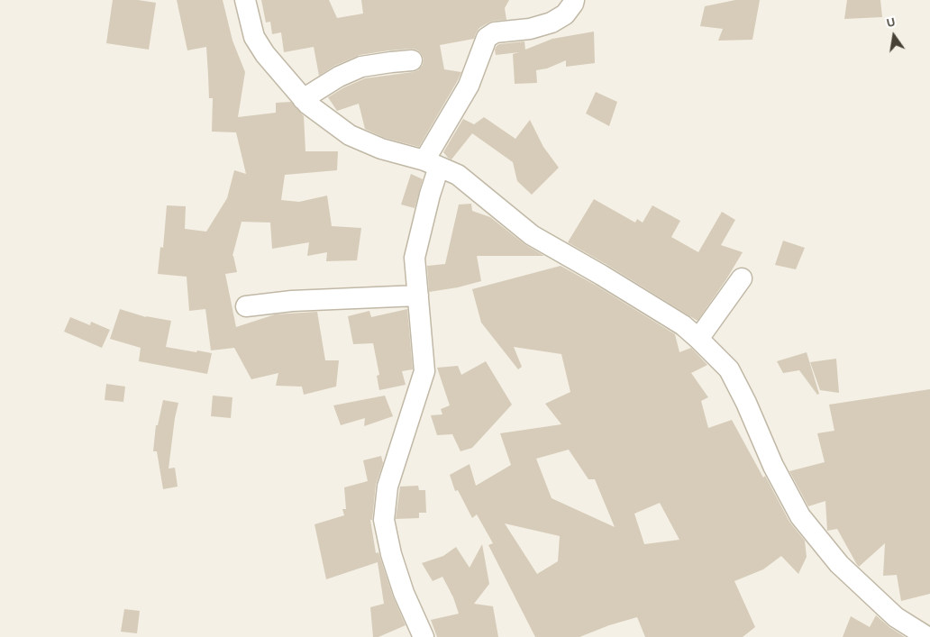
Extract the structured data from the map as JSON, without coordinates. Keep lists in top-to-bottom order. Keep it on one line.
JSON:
{"north":"top"}
